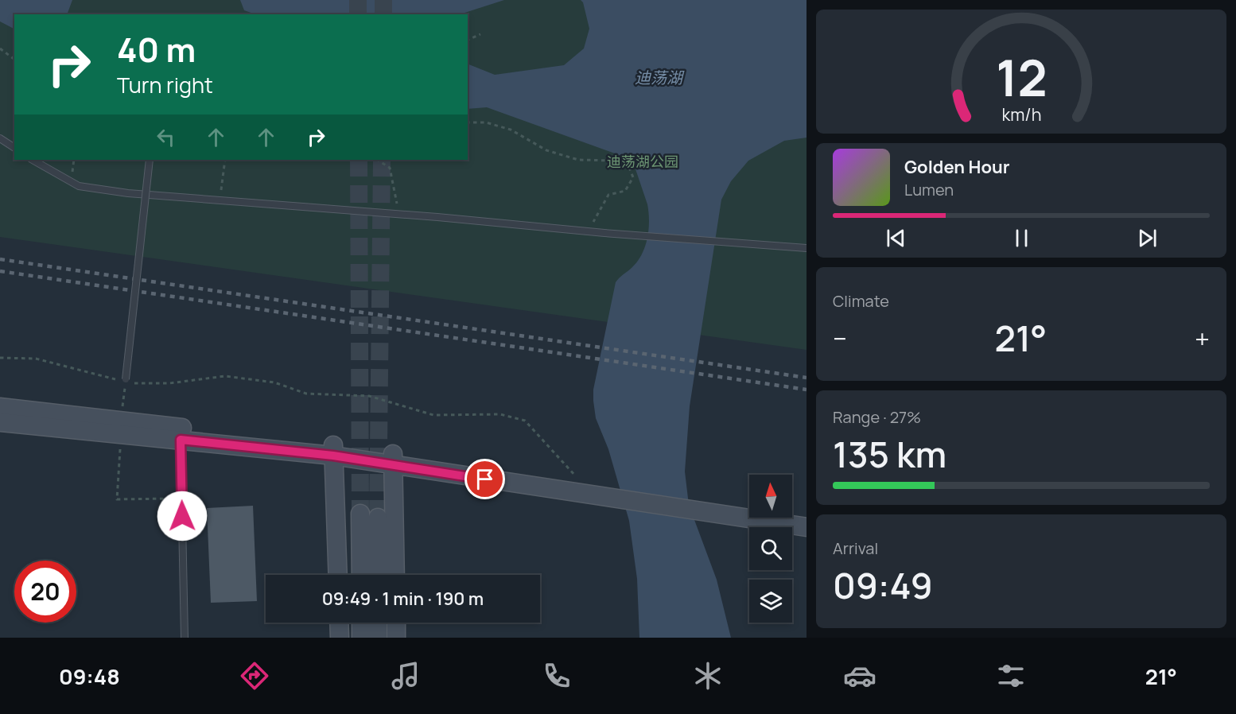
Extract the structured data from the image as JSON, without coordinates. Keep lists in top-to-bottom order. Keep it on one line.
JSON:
{"water":["迪荡湖"],"parks":["迪荡湖公园"],"north":"top","page":{"turn":["40 m","Turn right"],"song":["Golden Hour","Lumen"],"tile":["Climate",["Range · 27%","135 km"],["Arrival","09:49"]],"heat":["−","21°","+"],"limit":"20","trip":"09:49 · 1 min · 190 m","tabs":["09:48","21°"],"gauge":["12","km/h"]}}
